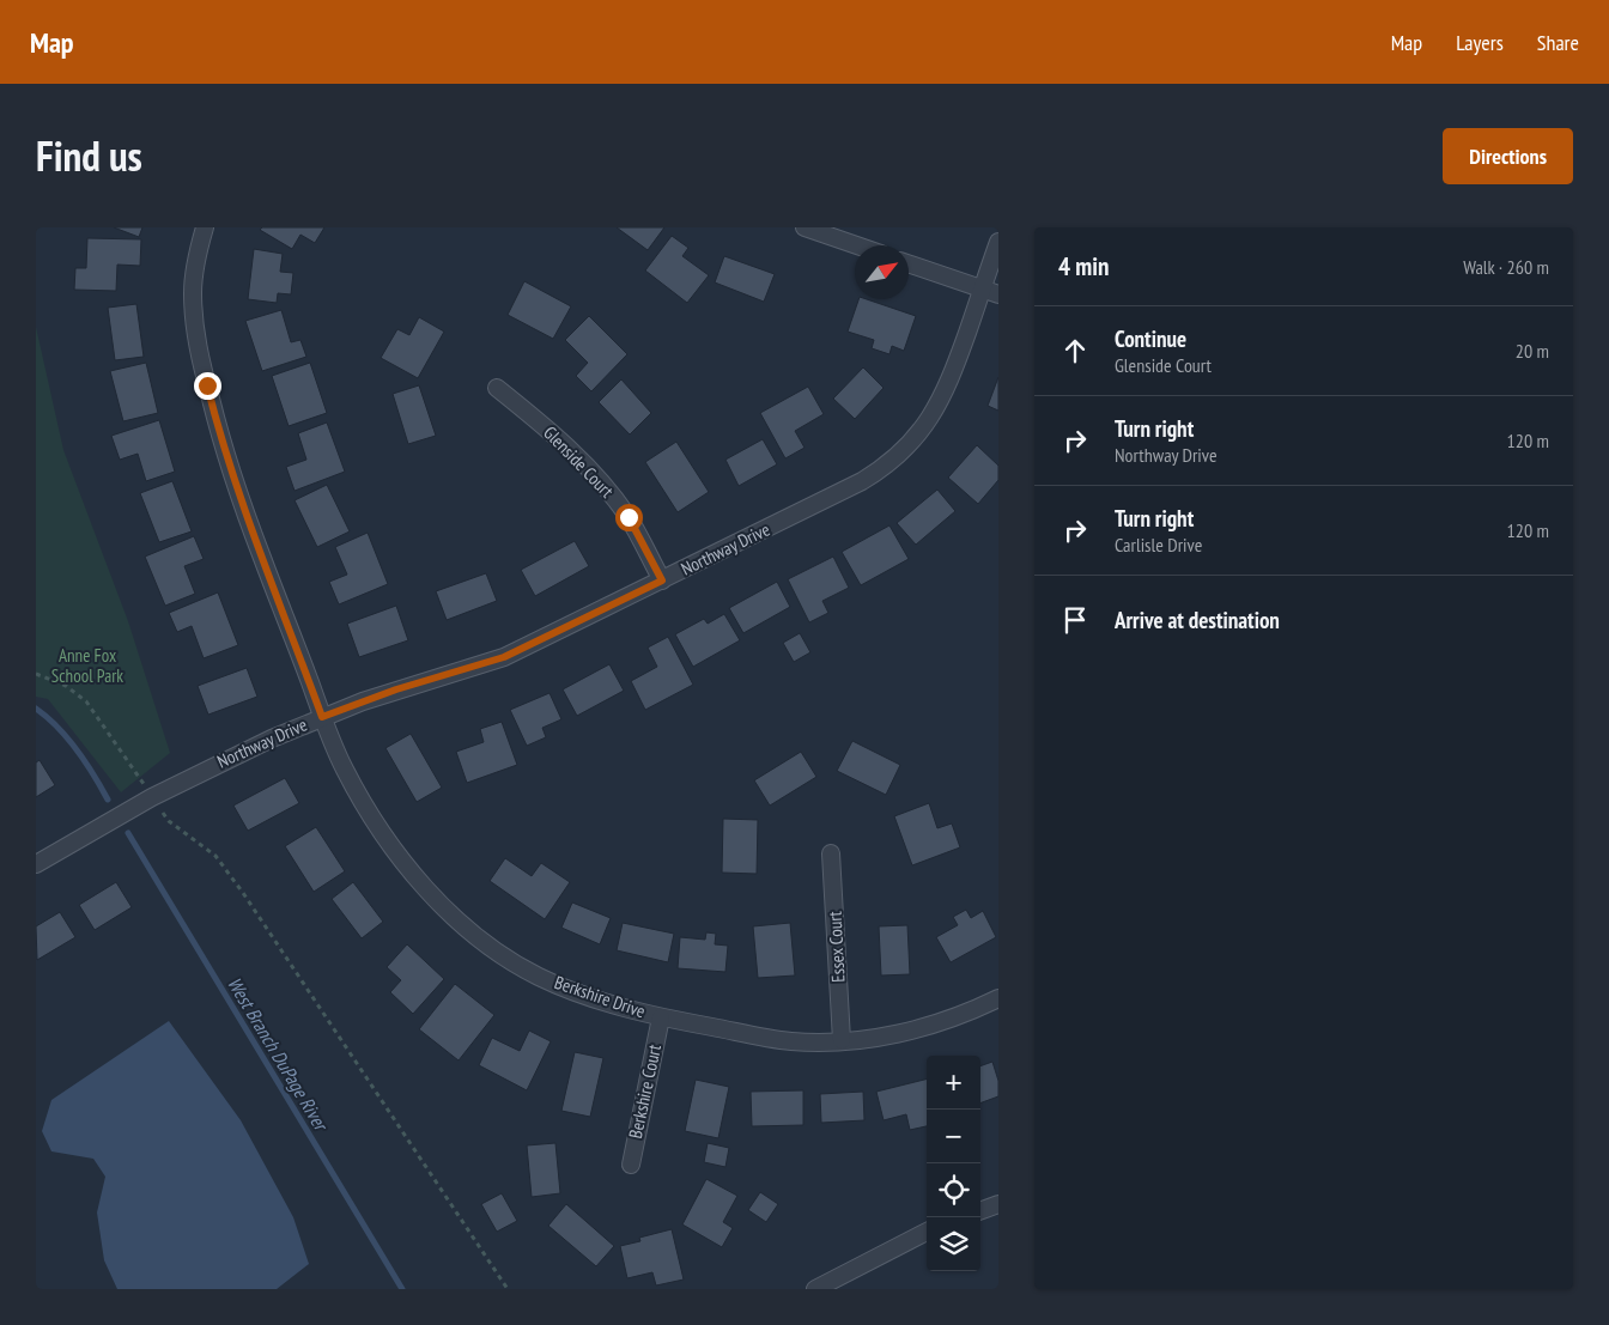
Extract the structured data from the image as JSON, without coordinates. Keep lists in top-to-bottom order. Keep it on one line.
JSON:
{"streets":{"street":["Glenside Court","Northway Drive","Essex Court","Berkshire Drive","Berkshire Court"]},"crossings":[["Glenside Court","Northway Drive"],["Northway Drive","Berkshire Drive"],["Essex Court","Berkshire Drive"],["Berkshire Drive","Berkshire Court"]],"water":["West Branch DuPage River"],"parks":["Anne Fox School Park"],"north":"top right","page":{"header":"Map","nav":["Map","Layers","Share"],"title":"Find us","buttons":"Directions","heading":["4 min","Walk · 260 m"],"list":[["Continue","Glenside Court","20 m"],["Turn right","Northway Drive","120 m"],["Turn right","Carlisle Drive","120 m"],"Arrive at destination"],"map_buttons":["+","−"]}}
